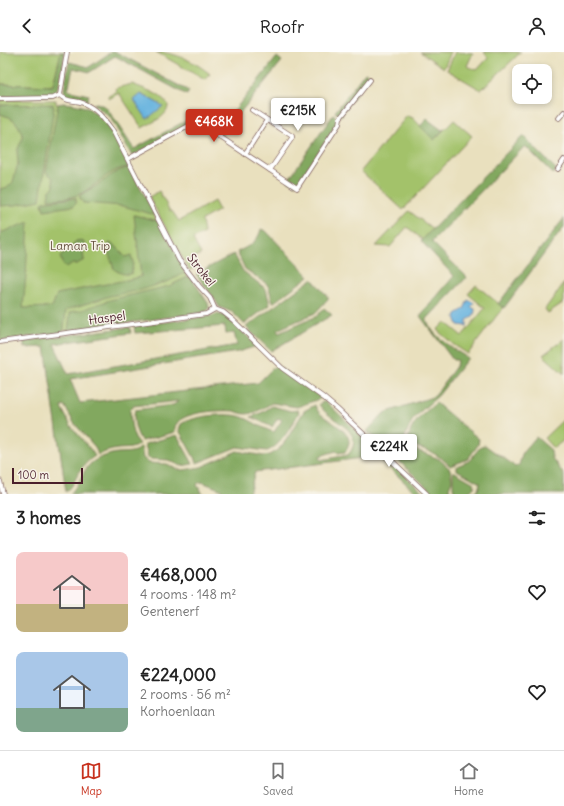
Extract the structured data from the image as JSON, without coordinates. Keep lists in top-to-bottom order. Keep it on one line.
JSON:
{"streets":{"street":["Strokel","Haspel"]},"crossings":[["Strokel","Haspel"]],"parks":["Laman Trip"],"scale_bar":"100 m","page":{"header":"Roofr","price":["€215K","€468K","€224K"],"scale":"100 m","heading":"3 homes","list":[{"name":"€468,000","note":"4 rooms · 148 m² · Gentenerf"},{"name":"€224,000","note":"2 rooms · 56 m² · Korhoenlaan"}],"tabs":["Map","Saved","Home"]}}
